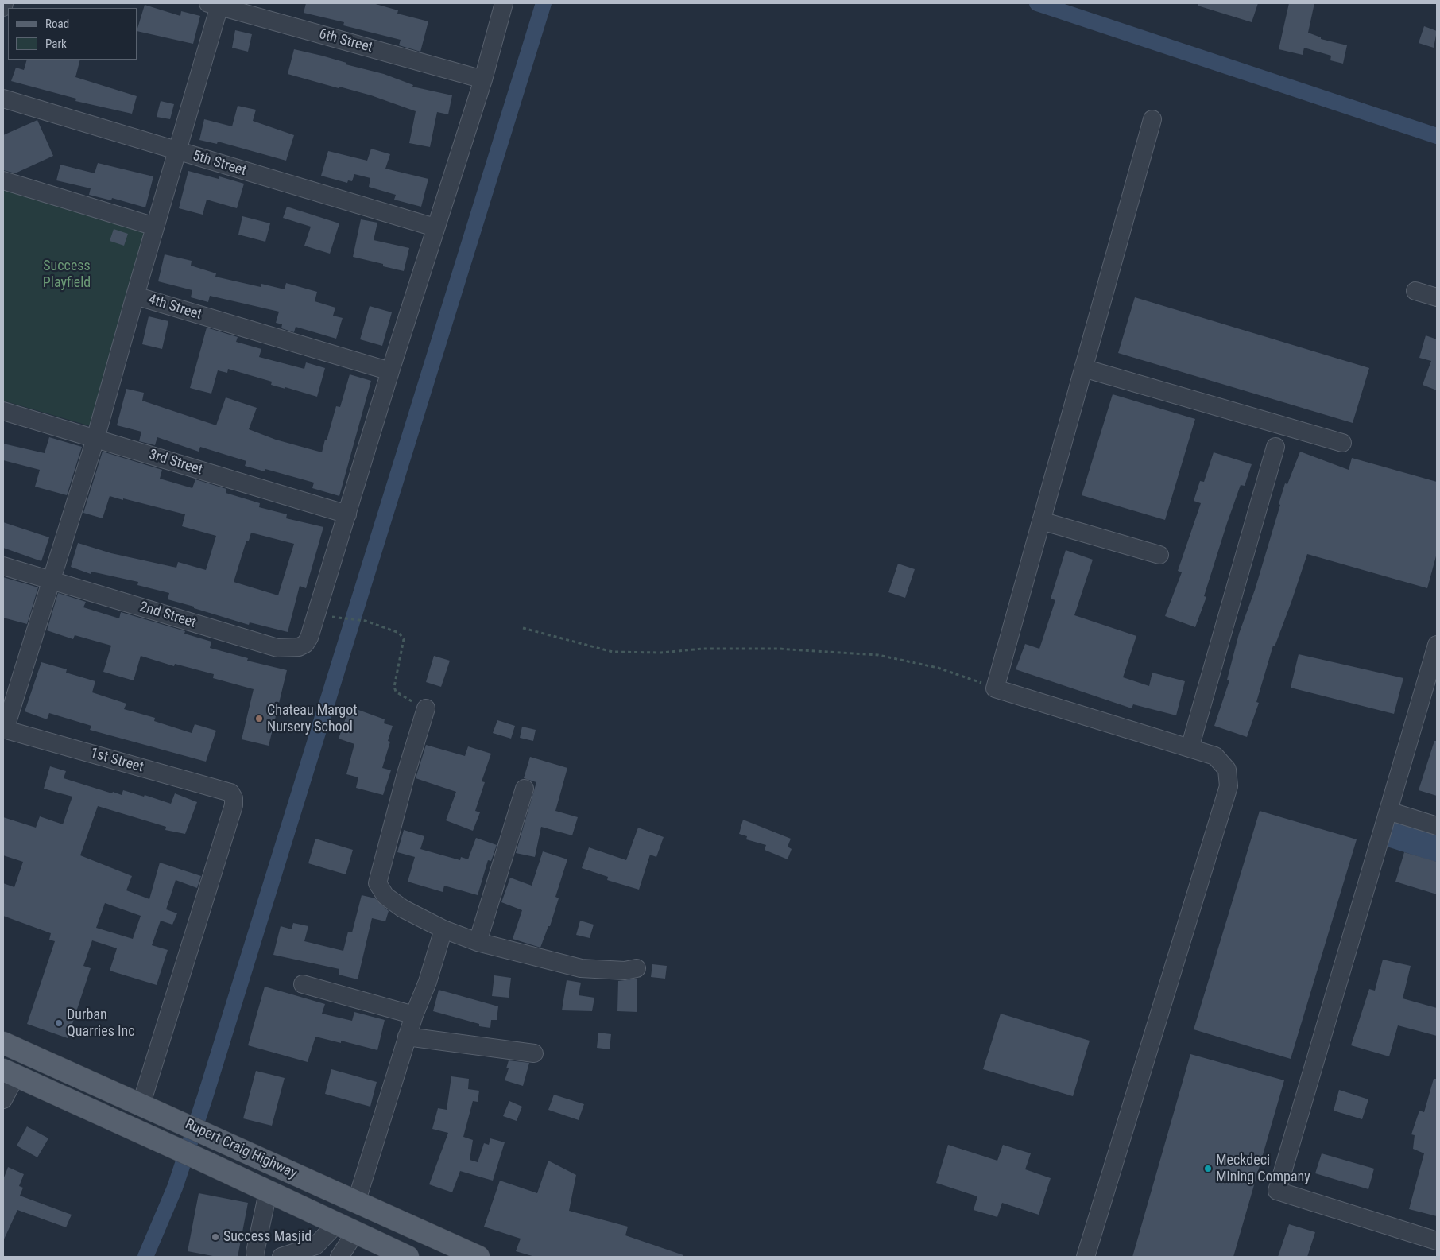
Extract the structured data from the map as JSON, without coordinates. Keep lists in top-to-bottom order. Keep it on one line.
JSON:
{"streets":{"main road":["Rupert Craig Highway"],"street":["6th Street","5th Street","4th Street","3rd Street","2nd Street","1st Street"]},"crossings":[["6th Street","4th Street"],["5th Street","4th Street"],["3rd Street","2nd Street"],["1st Street","Rupert Craig Highway"]],"parks":["Success Playfield"],"places":["Chateau Margot Nursery School","Durban Quarries Inc","Meckdeci Mining Company","Success Masjid"],"legend":["Road","Park"]}
